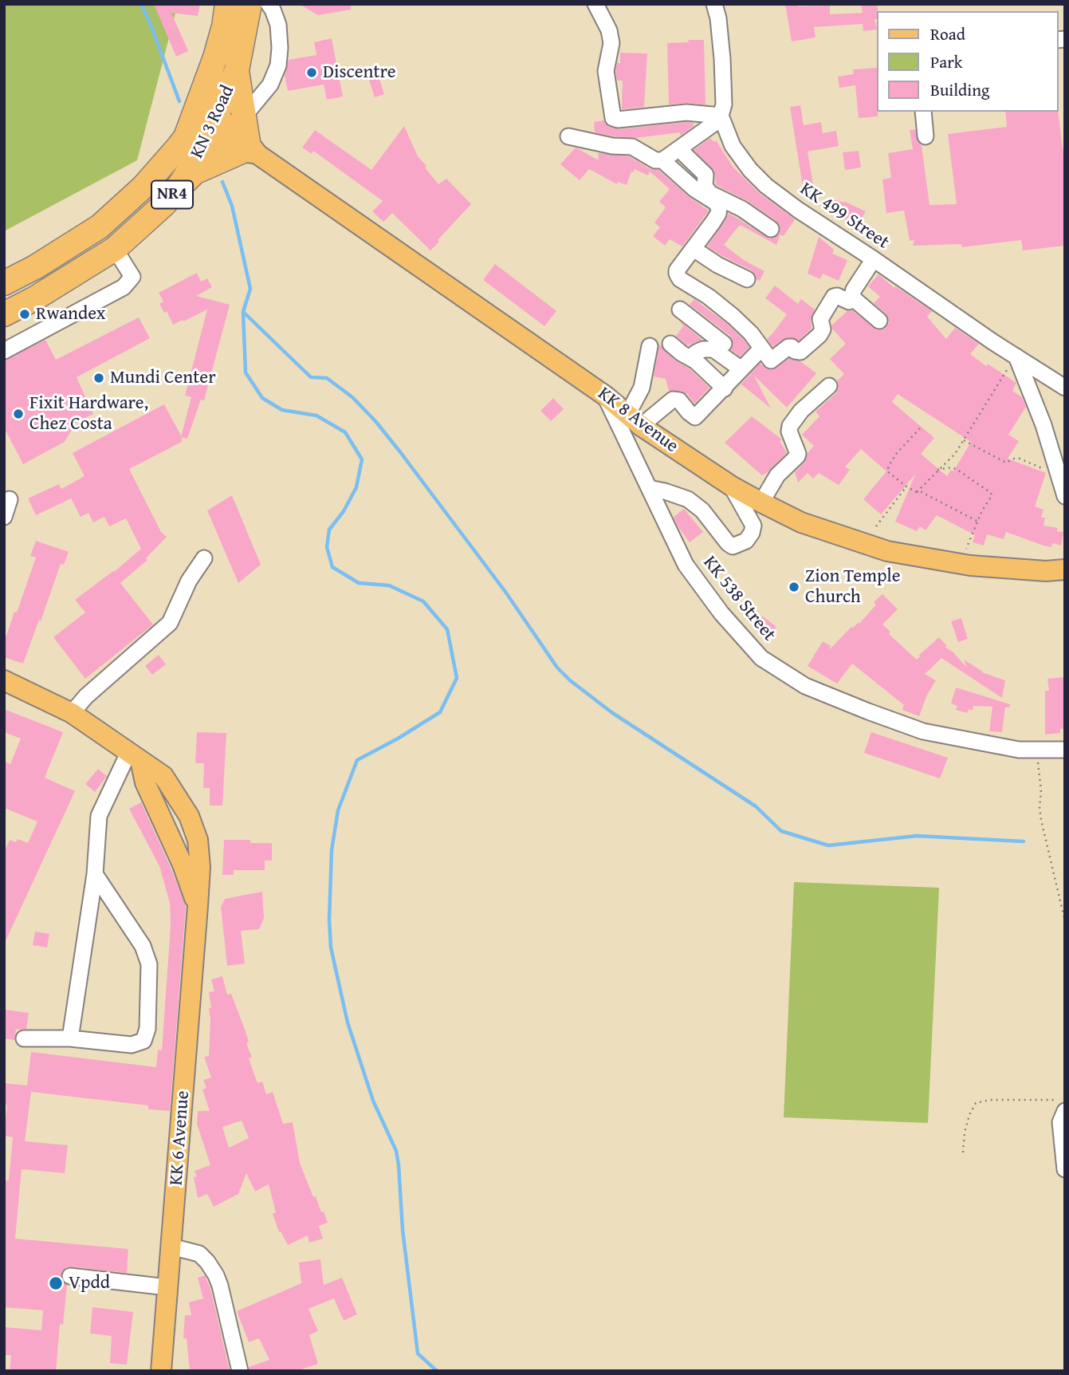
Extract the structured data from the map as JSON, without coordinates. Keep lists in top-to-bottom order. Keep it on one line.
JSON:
{"streets":{"highway":["KN 3 Road","NR4"],"main road":["KK 8 Avenue","KK 6 Avenue"],"street":["KK 499 Street","KK 538 Street"]},"crossings":[["KN 3 Road","KK 8 Avenue"],["KK 8 Avenue","KK 538 Street"]],"places":["Discentre","Rwandex","Mundi Center","Fixit Hardware, Chez Costa","Zion Temple Church","Vpdd"],"legend":["Road","Park","Building"]}
